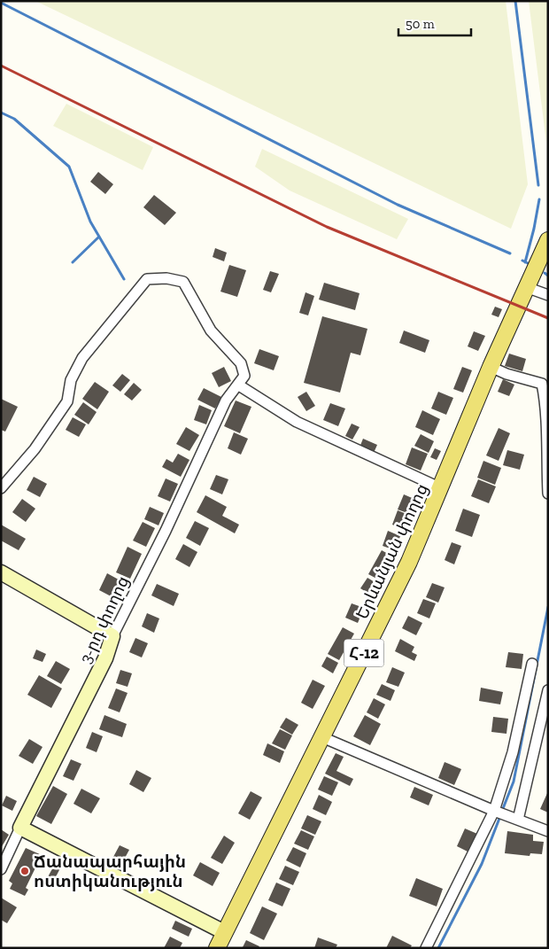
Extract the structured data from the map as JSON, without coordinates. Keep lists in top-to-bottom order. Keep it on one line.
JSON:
{"streets":{"main road":["Երևանյան փողոց","Հ-12"],"street":["3-րդ փողոց"]},"crossings":[["Երևանյան փողոց","Հ-12"]],"places":["Ճանապարհային ոստիկանություն"],"scale_bar":"50 m"}
